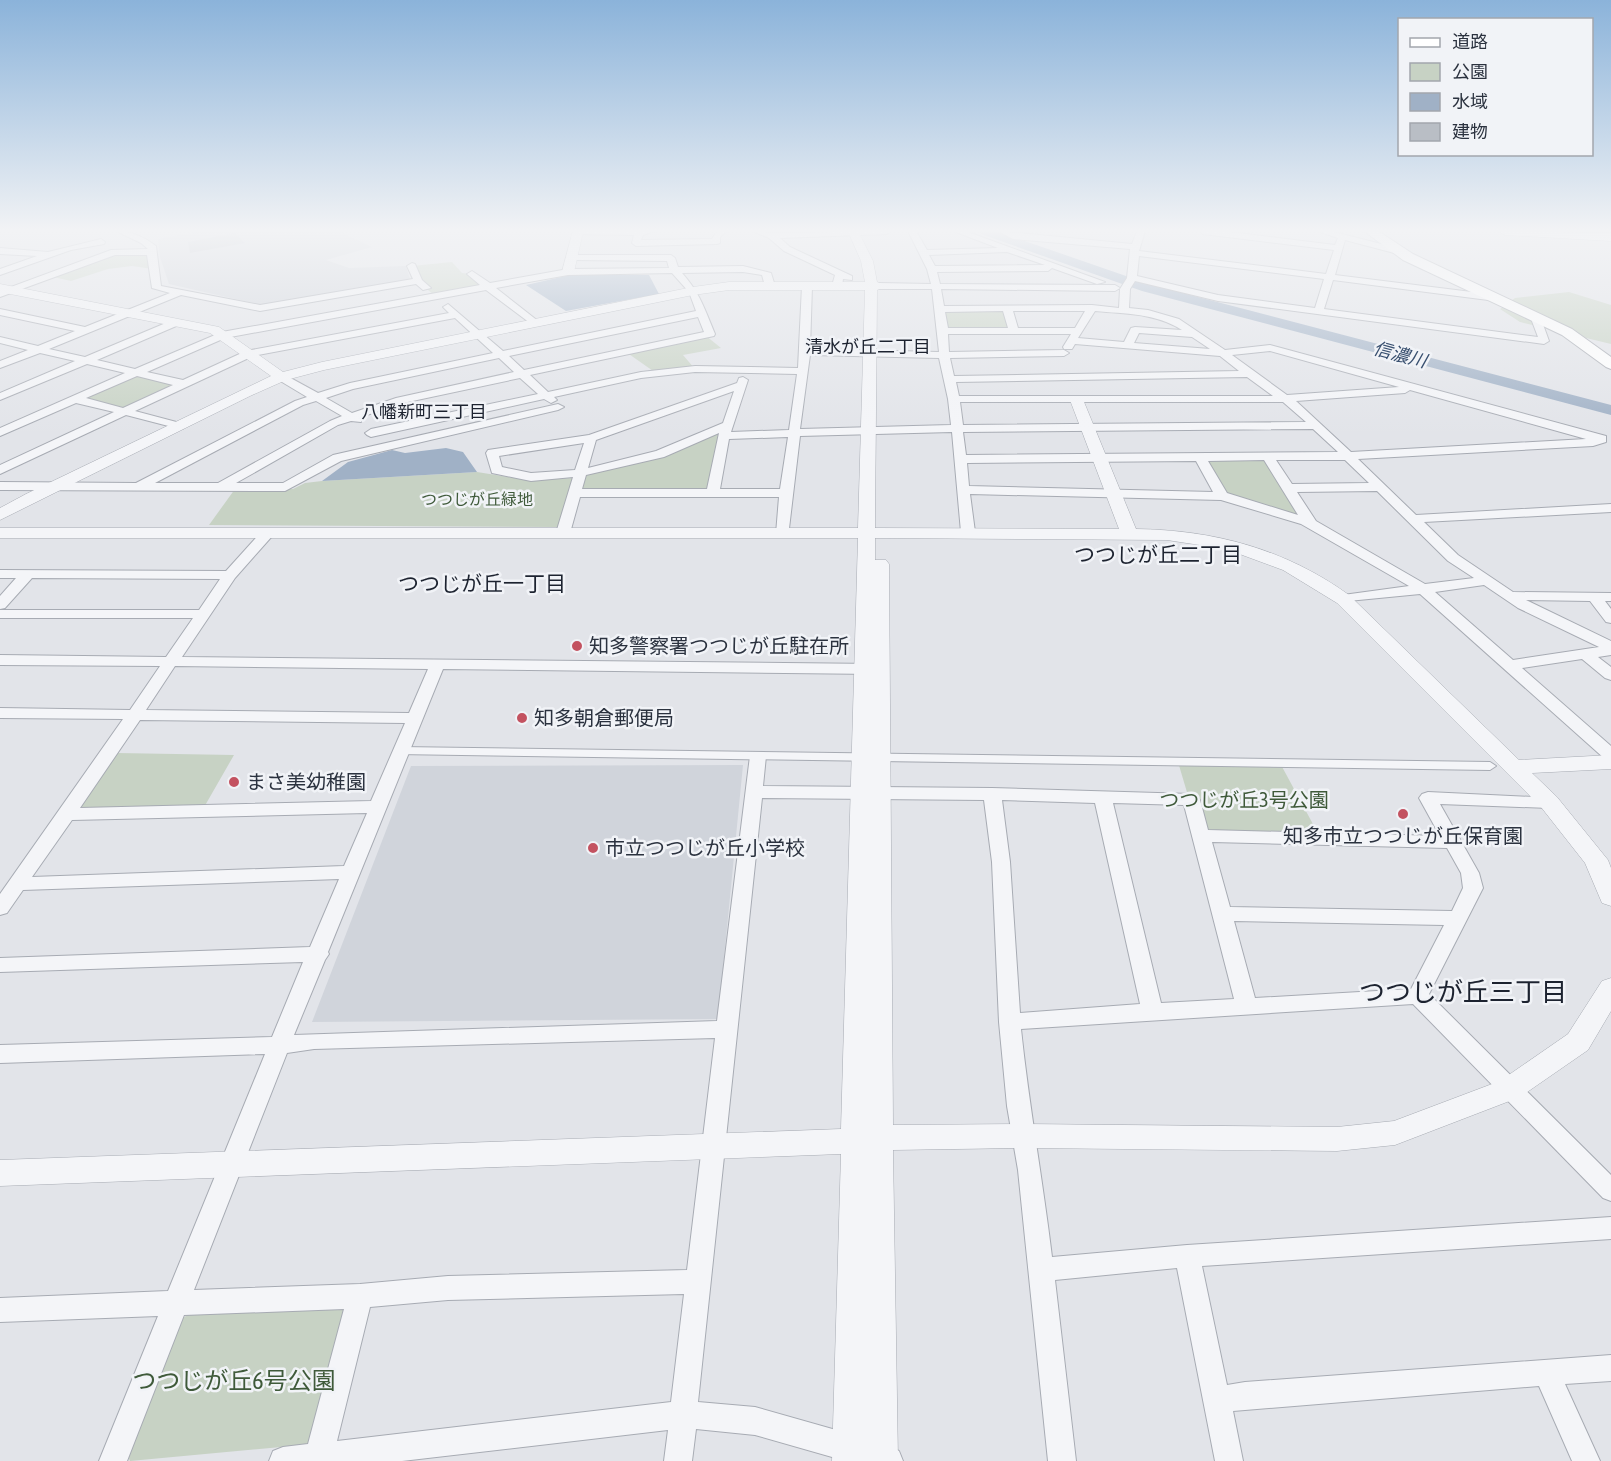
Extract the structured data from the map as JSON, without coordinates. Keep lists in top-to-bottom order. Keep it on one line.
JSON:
{"districts":["清水が丘二丁目","八幡新町三丁目","つつじが丘二丁目","つつじが丘一丁目","つつじが丘三丁目"],"water":["信濃川"],"parks":["つつじが丘緑地","つつじが丘3号公園","つつじが丘6号公園"],"places":["知多警察署つつじが丘駐在所","知多朝倉郵便局","まさ美幼稚園","知多市立つつじが丘保育園","市立つつじが丘小学校"],"legend":["道路","公園","水域","建物"]}
